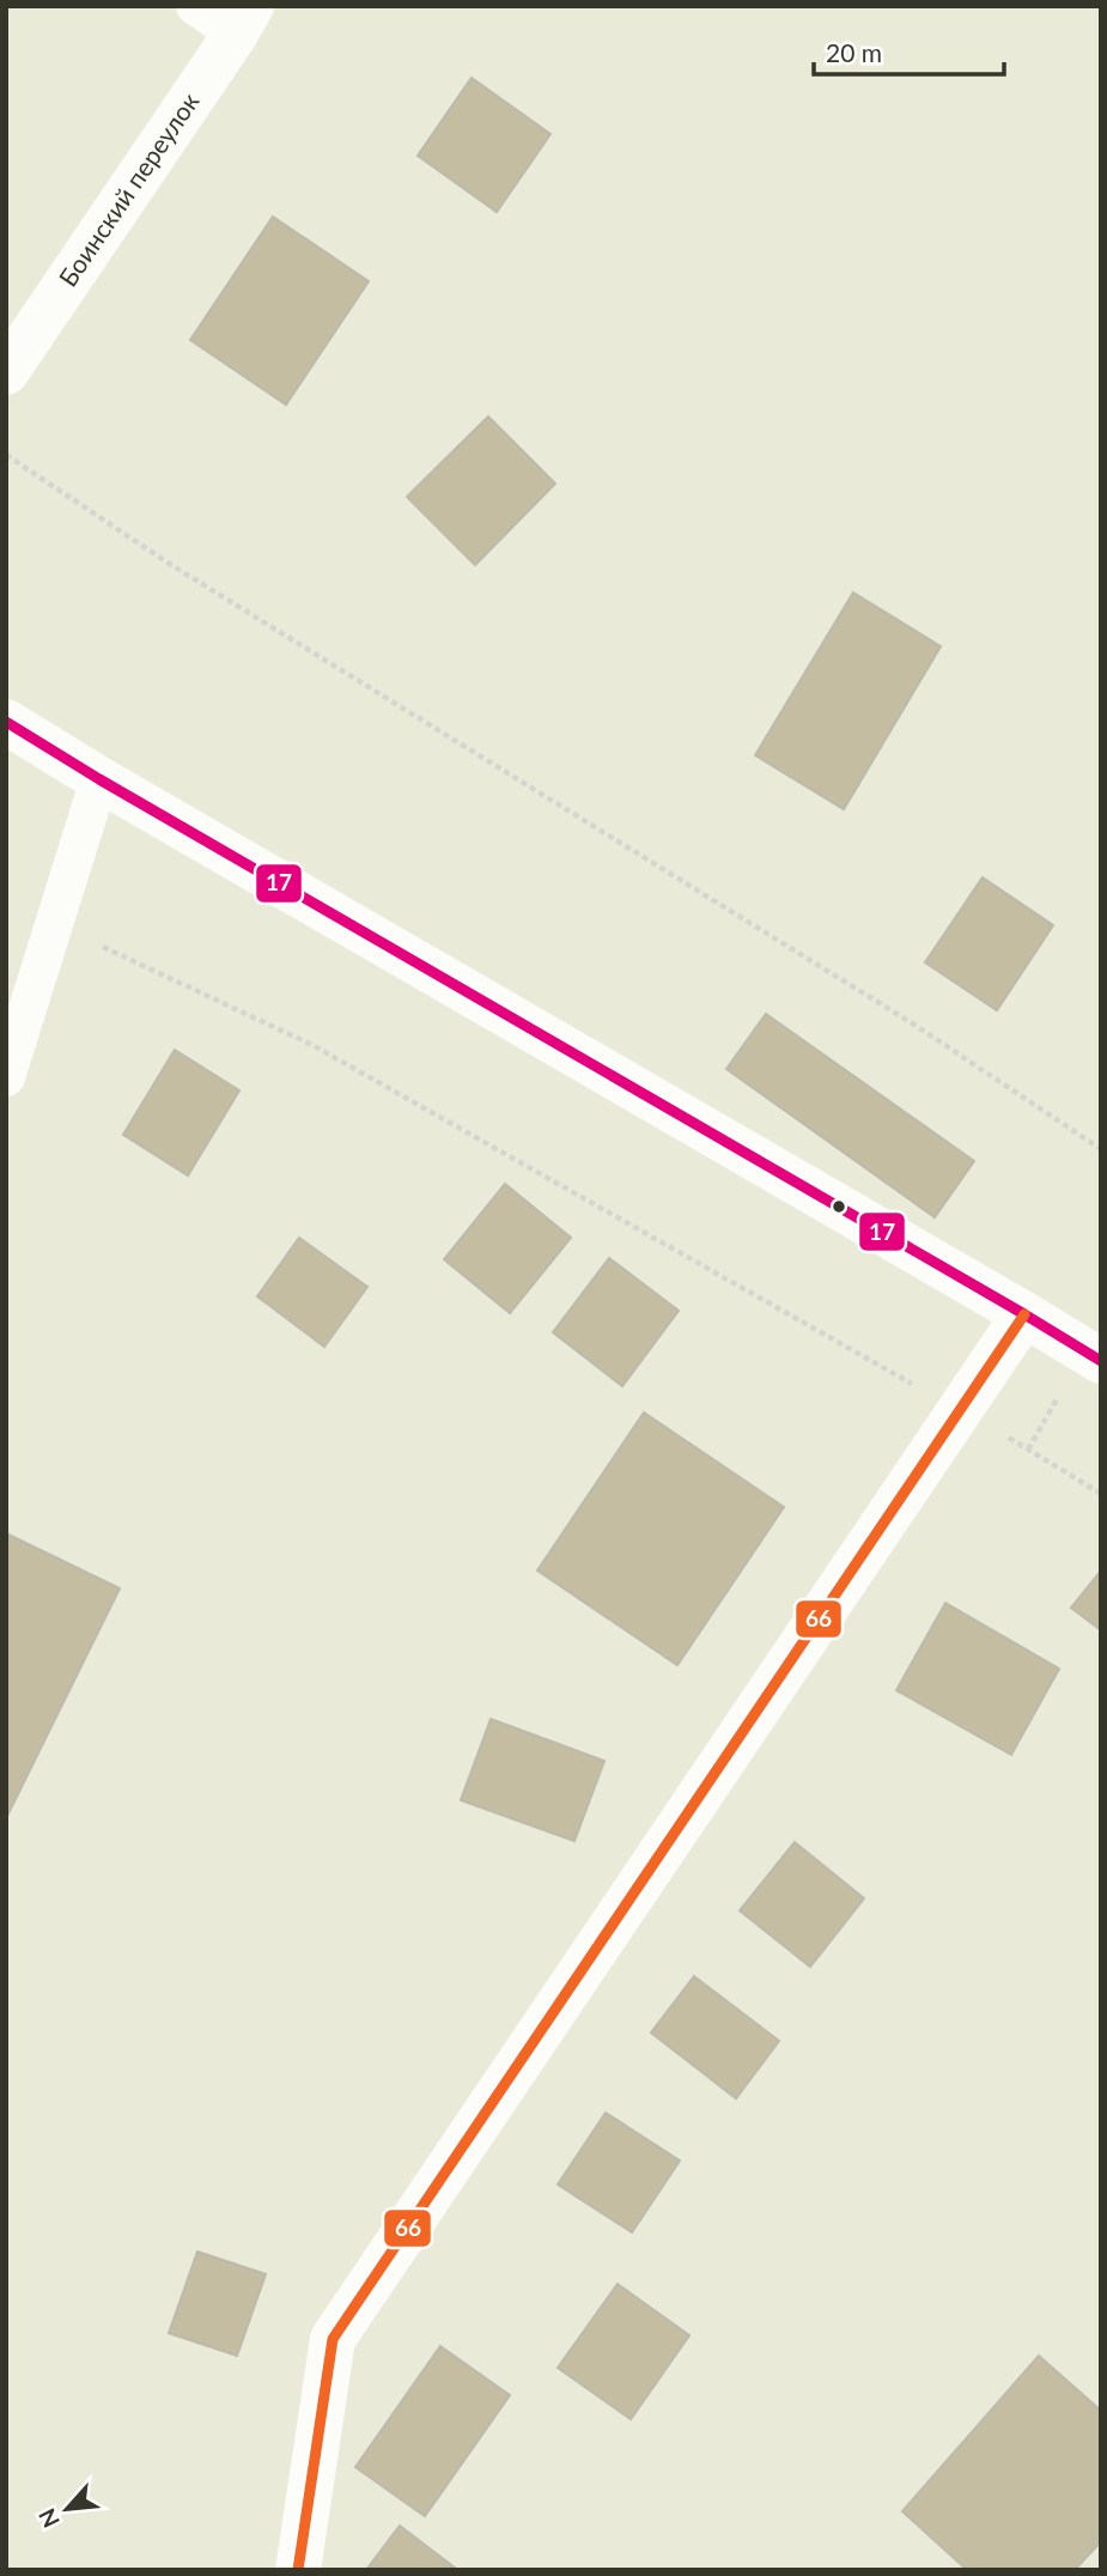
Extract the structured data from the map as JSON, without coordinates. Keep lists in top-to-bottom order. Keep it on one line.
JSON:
{"streets":{"street":["Боинский переулок"]},"lines":["transit line 17","transit line 66"],"scale_bar":"20 m","north":"bottom left"}
